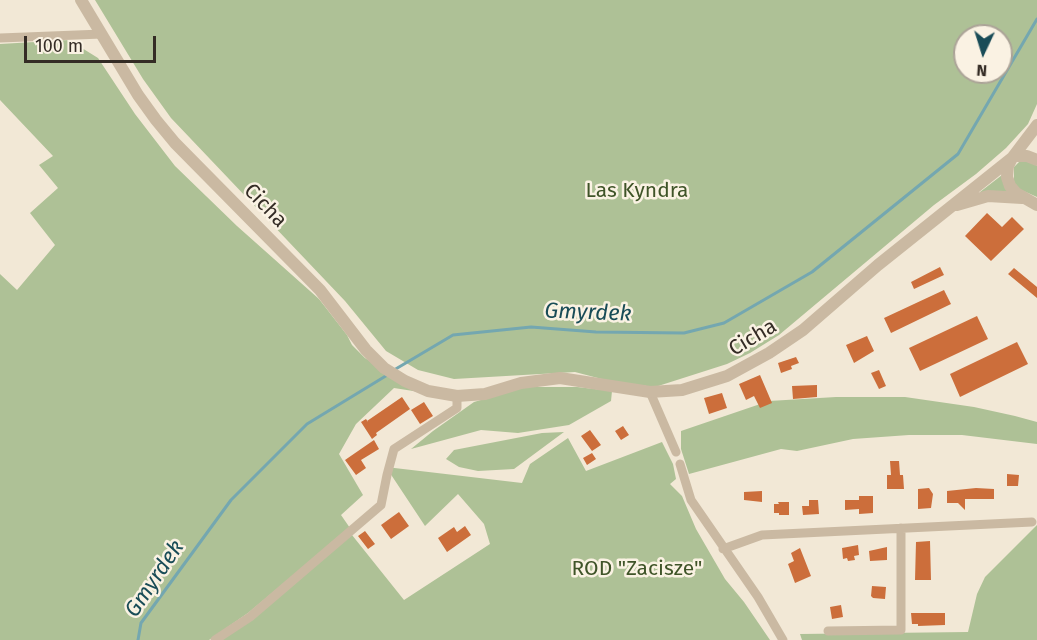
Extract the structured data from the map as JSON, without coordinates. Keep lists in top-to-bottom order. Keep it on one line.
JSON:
{"streets":{"street":["Cicha"]},"water":["Gmyrdek"],"parks":["Las Kyndra","ROD \"Zacisze\""],"scale_bar":"100 m","north":"bottom"}
